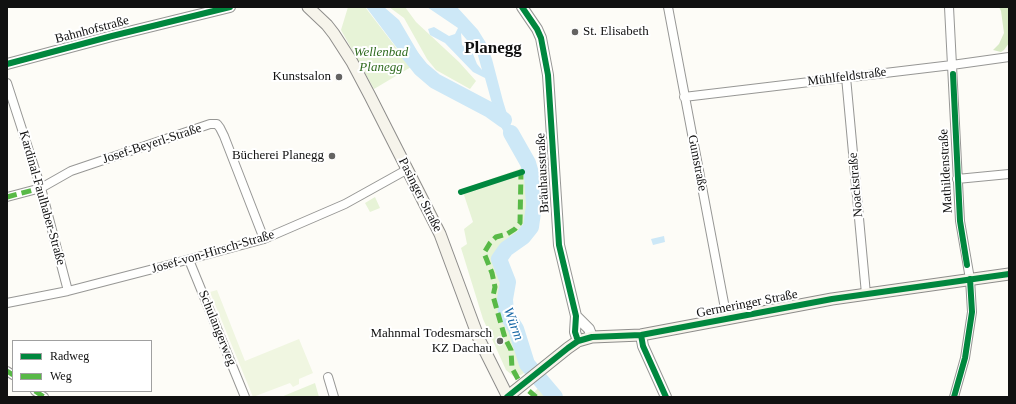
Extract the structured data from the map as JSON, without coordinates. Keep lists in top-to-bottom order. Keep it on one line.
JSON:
{"streets":{"main road":["Pasinger Straße","Germeringer Straße"],"street":["Bahnhofstraße","Mühlfeldstraße","Josef-Beyerl-Straße","Gumstraße","Mathildenstraße","Bräuhausstraße","Noackstraße","Kardinal-Faulhaber-Straße","Josef-von-Hirsch-Straße","Schulangerweg"]},"crossings":[["Mühlfeldstraße","Gumstraße"],["Mühlfeldstraße","Mathildenstraße"],["Mühlfeldstraße","Noackstraße"],["Josef-Beyerl-Straße","Kardinal-Faulhaber-Straße"],["Josef-Beyerl-Straße","Josef-von-Hirsch-Straße"],["Gumstraße","Germeringer Straße"],["Mathildenstraße","Germeringer Straße"],["Bräuhausstraße","Germeringer Straße"],["Noackstraße","Germeringer Straße"],["Pasinger Straße","Josef-von-Hirsch-Straße"],["Pasinger Straße","Germeringer Straße"],["Kardinal-Faulhaber-Straße","Josef-von-Hirsch-Straße"],["Josef-von-Hirsch-Straße","Schulangerweg"]],"districts":["Planegg"],"water":["Würm"],"parks":["Wellenbad Planegg"],"places":["St. Elisabeth","Kunstsalon","Bücherei Planegg","Mahnmal Todesmarsch KZ Dachau"],"legend":["Radweg","Weg"]}
